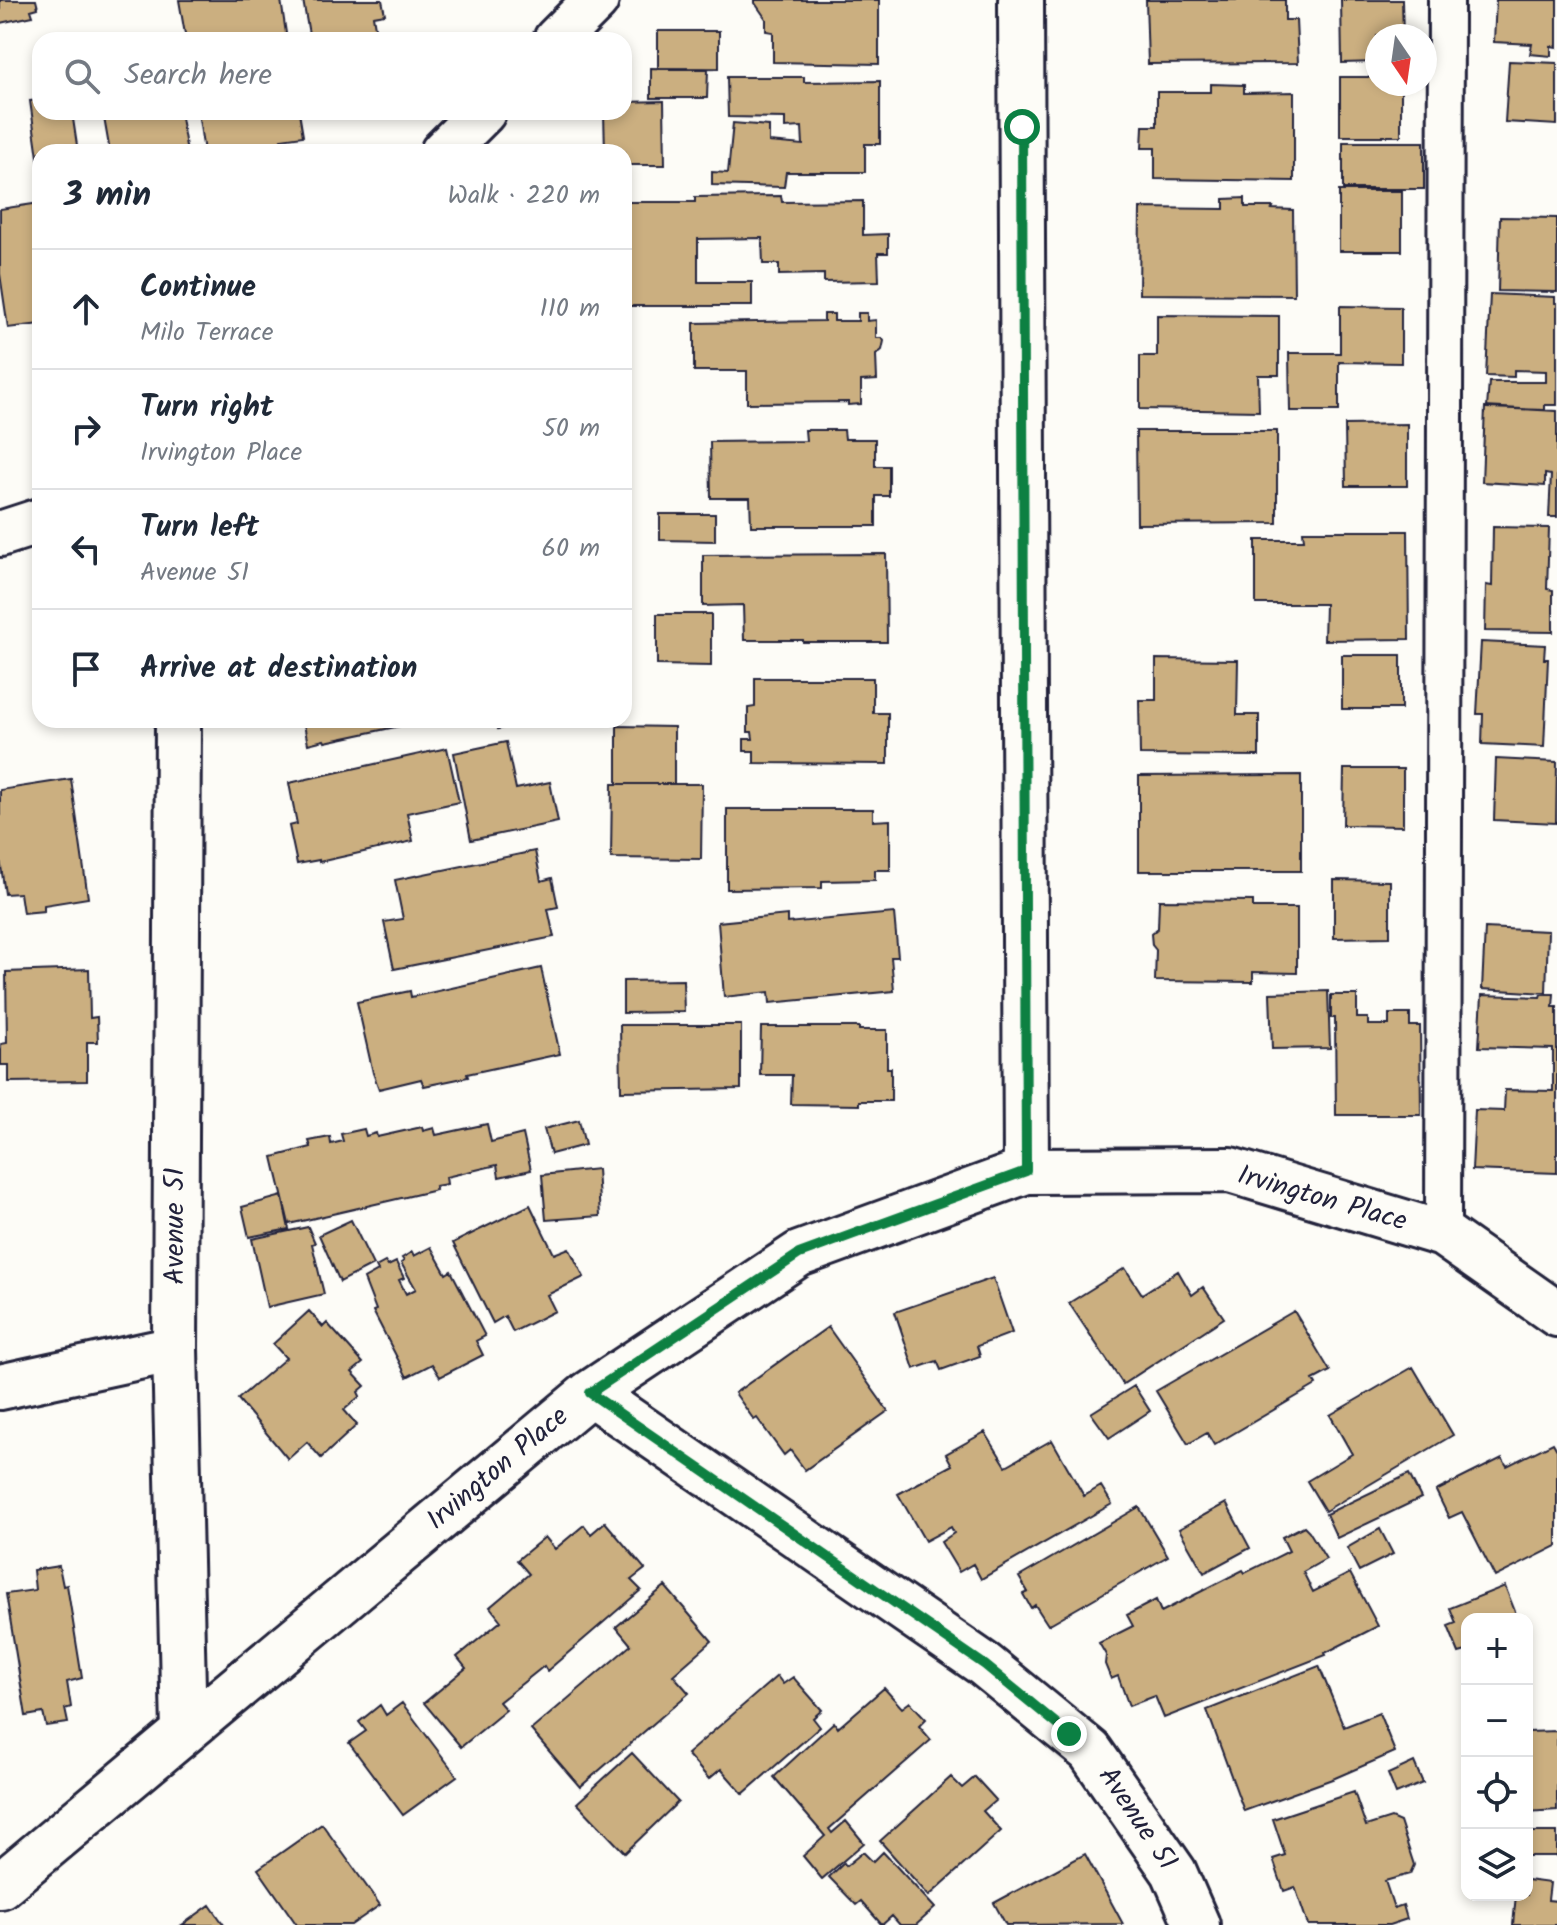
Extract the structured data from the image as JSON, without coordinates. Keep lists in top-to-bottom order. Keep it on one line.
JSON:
{"streets":{"street":["Irvington Place","Avenue 51"]},"crossings":[["Irvington Place","Avenue 51"]],"north":"bottom","page":{"search":"Search here","heading":["3 min","Walk · 220 m"],"list":[["Continue","Milo Terrace","110 m"],["Turn right","Irvington Place","50 m"],["Turn left","Avenue 51","60 m"],"Arrive at destination"],"map_buttons":["+","−"]}}
